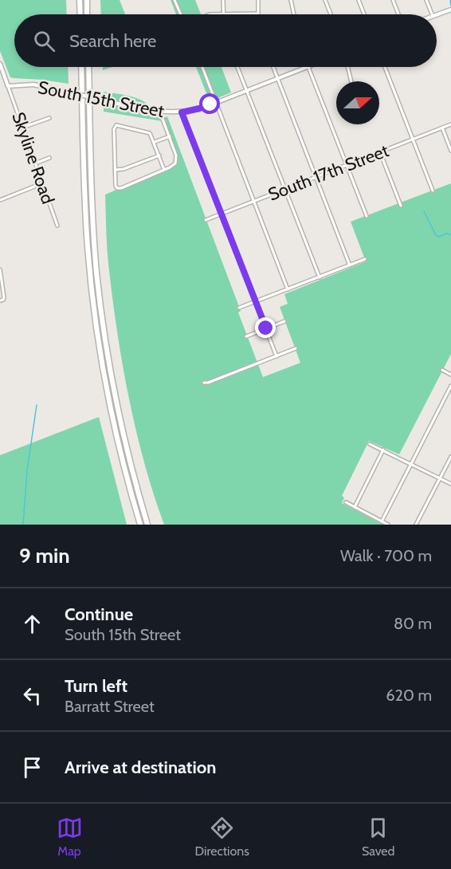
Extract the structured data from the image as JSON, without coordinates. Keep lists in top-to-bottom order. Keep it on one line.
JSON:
{"streets":{"main road":["South 15th Street","Skyline Road"],"street":["South 17th Street"]},"crossings":[["South 15th Street","Skyline Road"]],"north":"right","page":{"search":"Search here","heading":["9 min","Walk · 700 m"],"list":[["Continue","South 15th Street","80 m"],["Turn left","Barratt Street","620 m"],"Arrive at destination"],"nav":["Map","Directions","Saved"]}}
